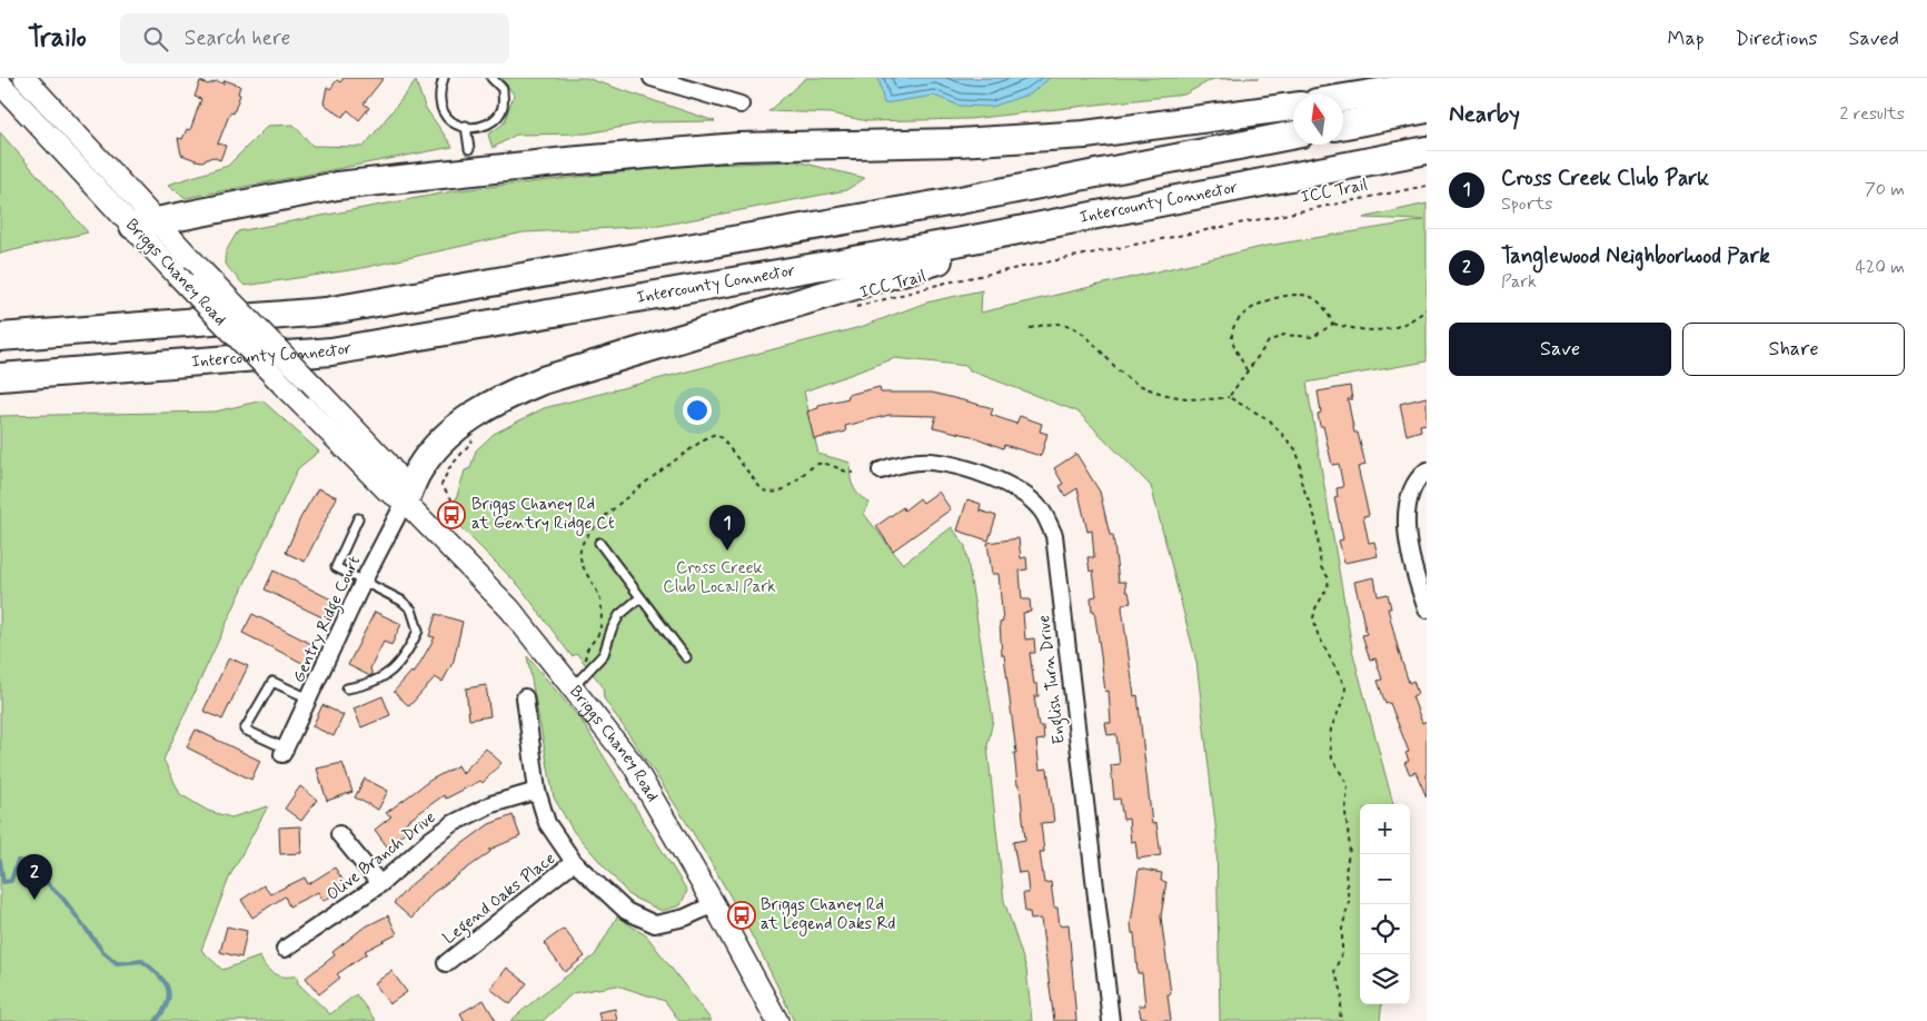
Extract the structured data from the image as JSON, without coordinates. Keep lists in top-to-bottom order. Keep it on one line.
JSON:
{"streets":{"highway":["Intercounty Connector"],"main road":["Briggs Chaney Road"],"street":["Gentry Ridge Court","English Turn Drive","Olive Branch Drive","Legend Oaks Place"],"path":["ICC Trail"]},"crossings":[["Briggs Chaney Road","Gentry Ridge Court"]],"parks":["Cross Creek Club Local Park"],"places":{"bus stop":["Briggs Chaney Rd at Gentry Ridge Ct","Briggs Chaney Rd at Legend Oaks Rd"]},"north":"top","page":{"header":"Trailo","search":"Search here","nav":["Map","Directions","Saved"],"heading":["Nearby","2 results"],"list":[{"mark":"1","name":"Cross Creek Club Park","note":"Sports","value":"70 m"},{"mark":"2","name":"Tanglewood Neighborhood Park","note":"Park","value":"420 m"}],"buttons":["Save","Share"],"pins":["1","2"],"map_buttons":["+","−"]}}
